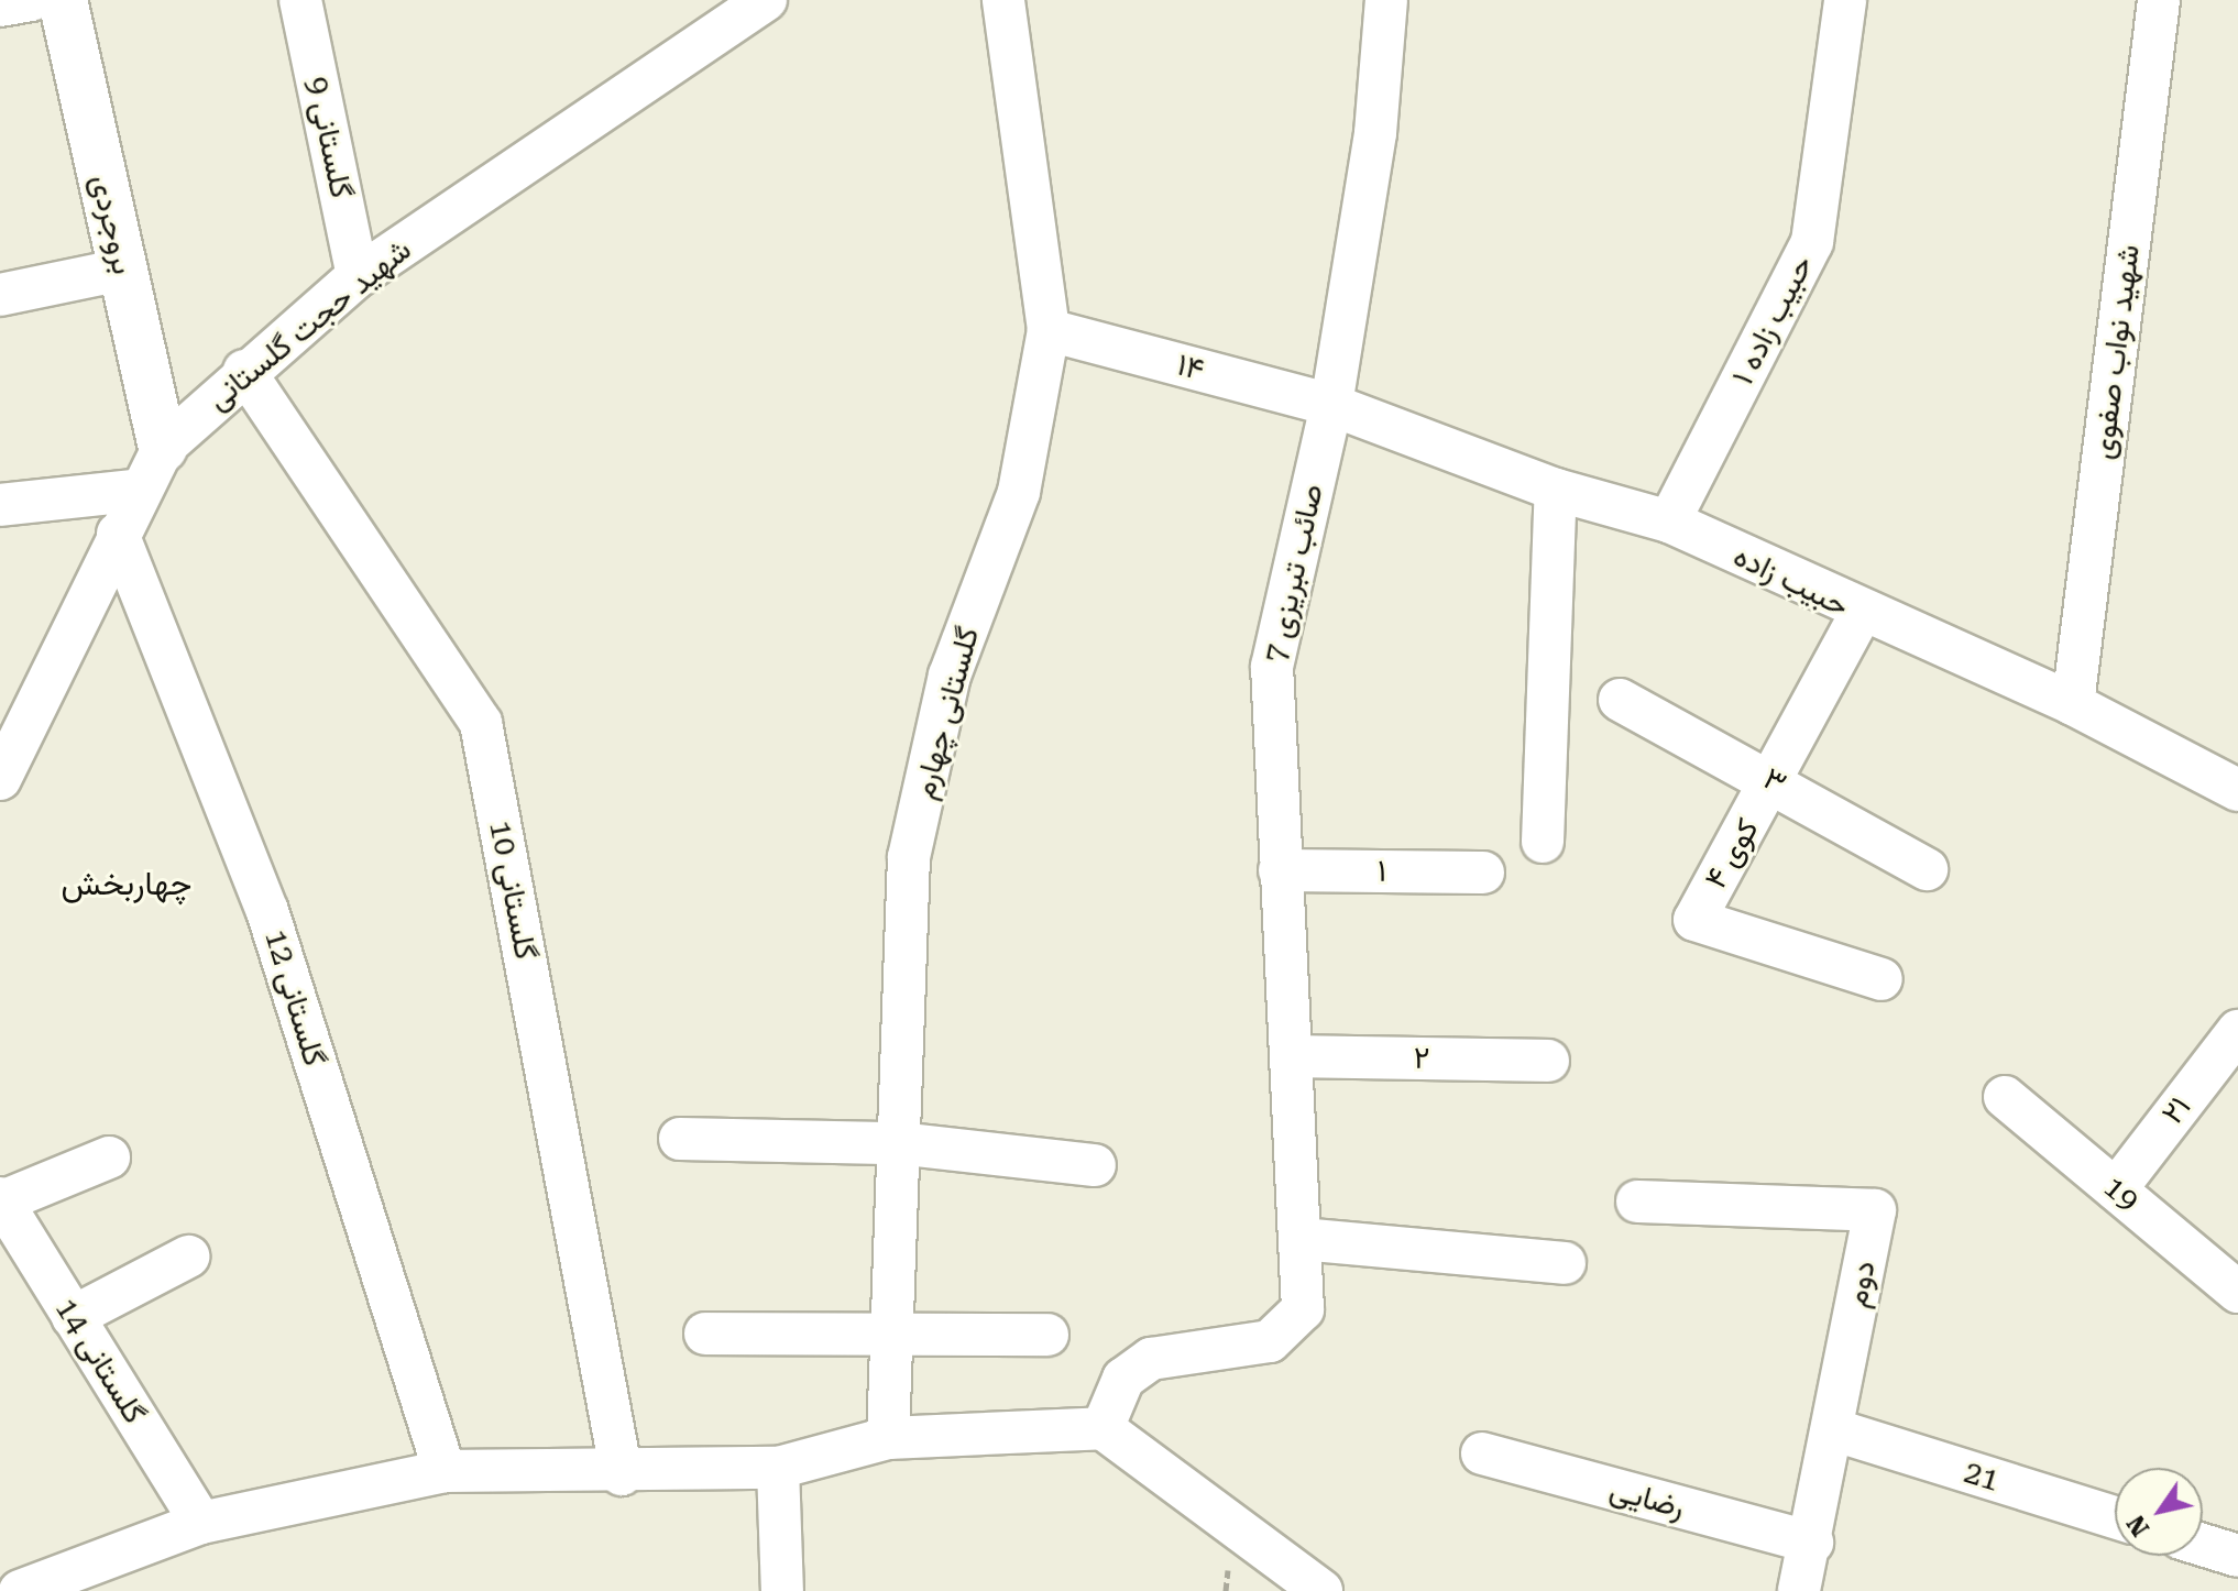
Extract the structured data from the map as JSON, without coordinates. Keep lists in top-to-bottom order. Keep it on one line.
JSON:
{"streets":{"street":["گلستانی 9","بروجردی","حبیب زاده ۱","شهید حجت گلستانی","شهید نواب صفوی","۱۴","صائب تبریزی 7","حبیب زاده","گلستانی چهارم","۳","کوی ۴","۱","گلستانی 10","گلستانی 12","۲","۲۱","19","دوم","گلستانی 14","21","رضایی"]},"crossings":[["گلستانی 9","شهید حجت گلستانی"],["بروجردی","شهید حجت گلستانی"],["حبیب زاده ۱","حبیب زاده"],["شهید حجت گلستانی","گلستانی 10"],["شهید حجت گلستانی","گلستانی 12"],["شهید نواب صفوی","حبیب زاده"],["۱۴","صائب تبریزی 7"],["۱۴","حبیب زاده"],["۱۴","گلستانی چهارم"],["صائب تبریزی 7","حبیب زاده"],["صائب تبریزی 7","۱"],["صائب تبریزی 7","۲"],["حبیب زاده","کوی ۴"],["۳","کوی ۴"],["۲۱","19"],["دوم","21"],["دوم","رضایی"]],"districts":["چهاربخش"],"north":"bottom left"}
